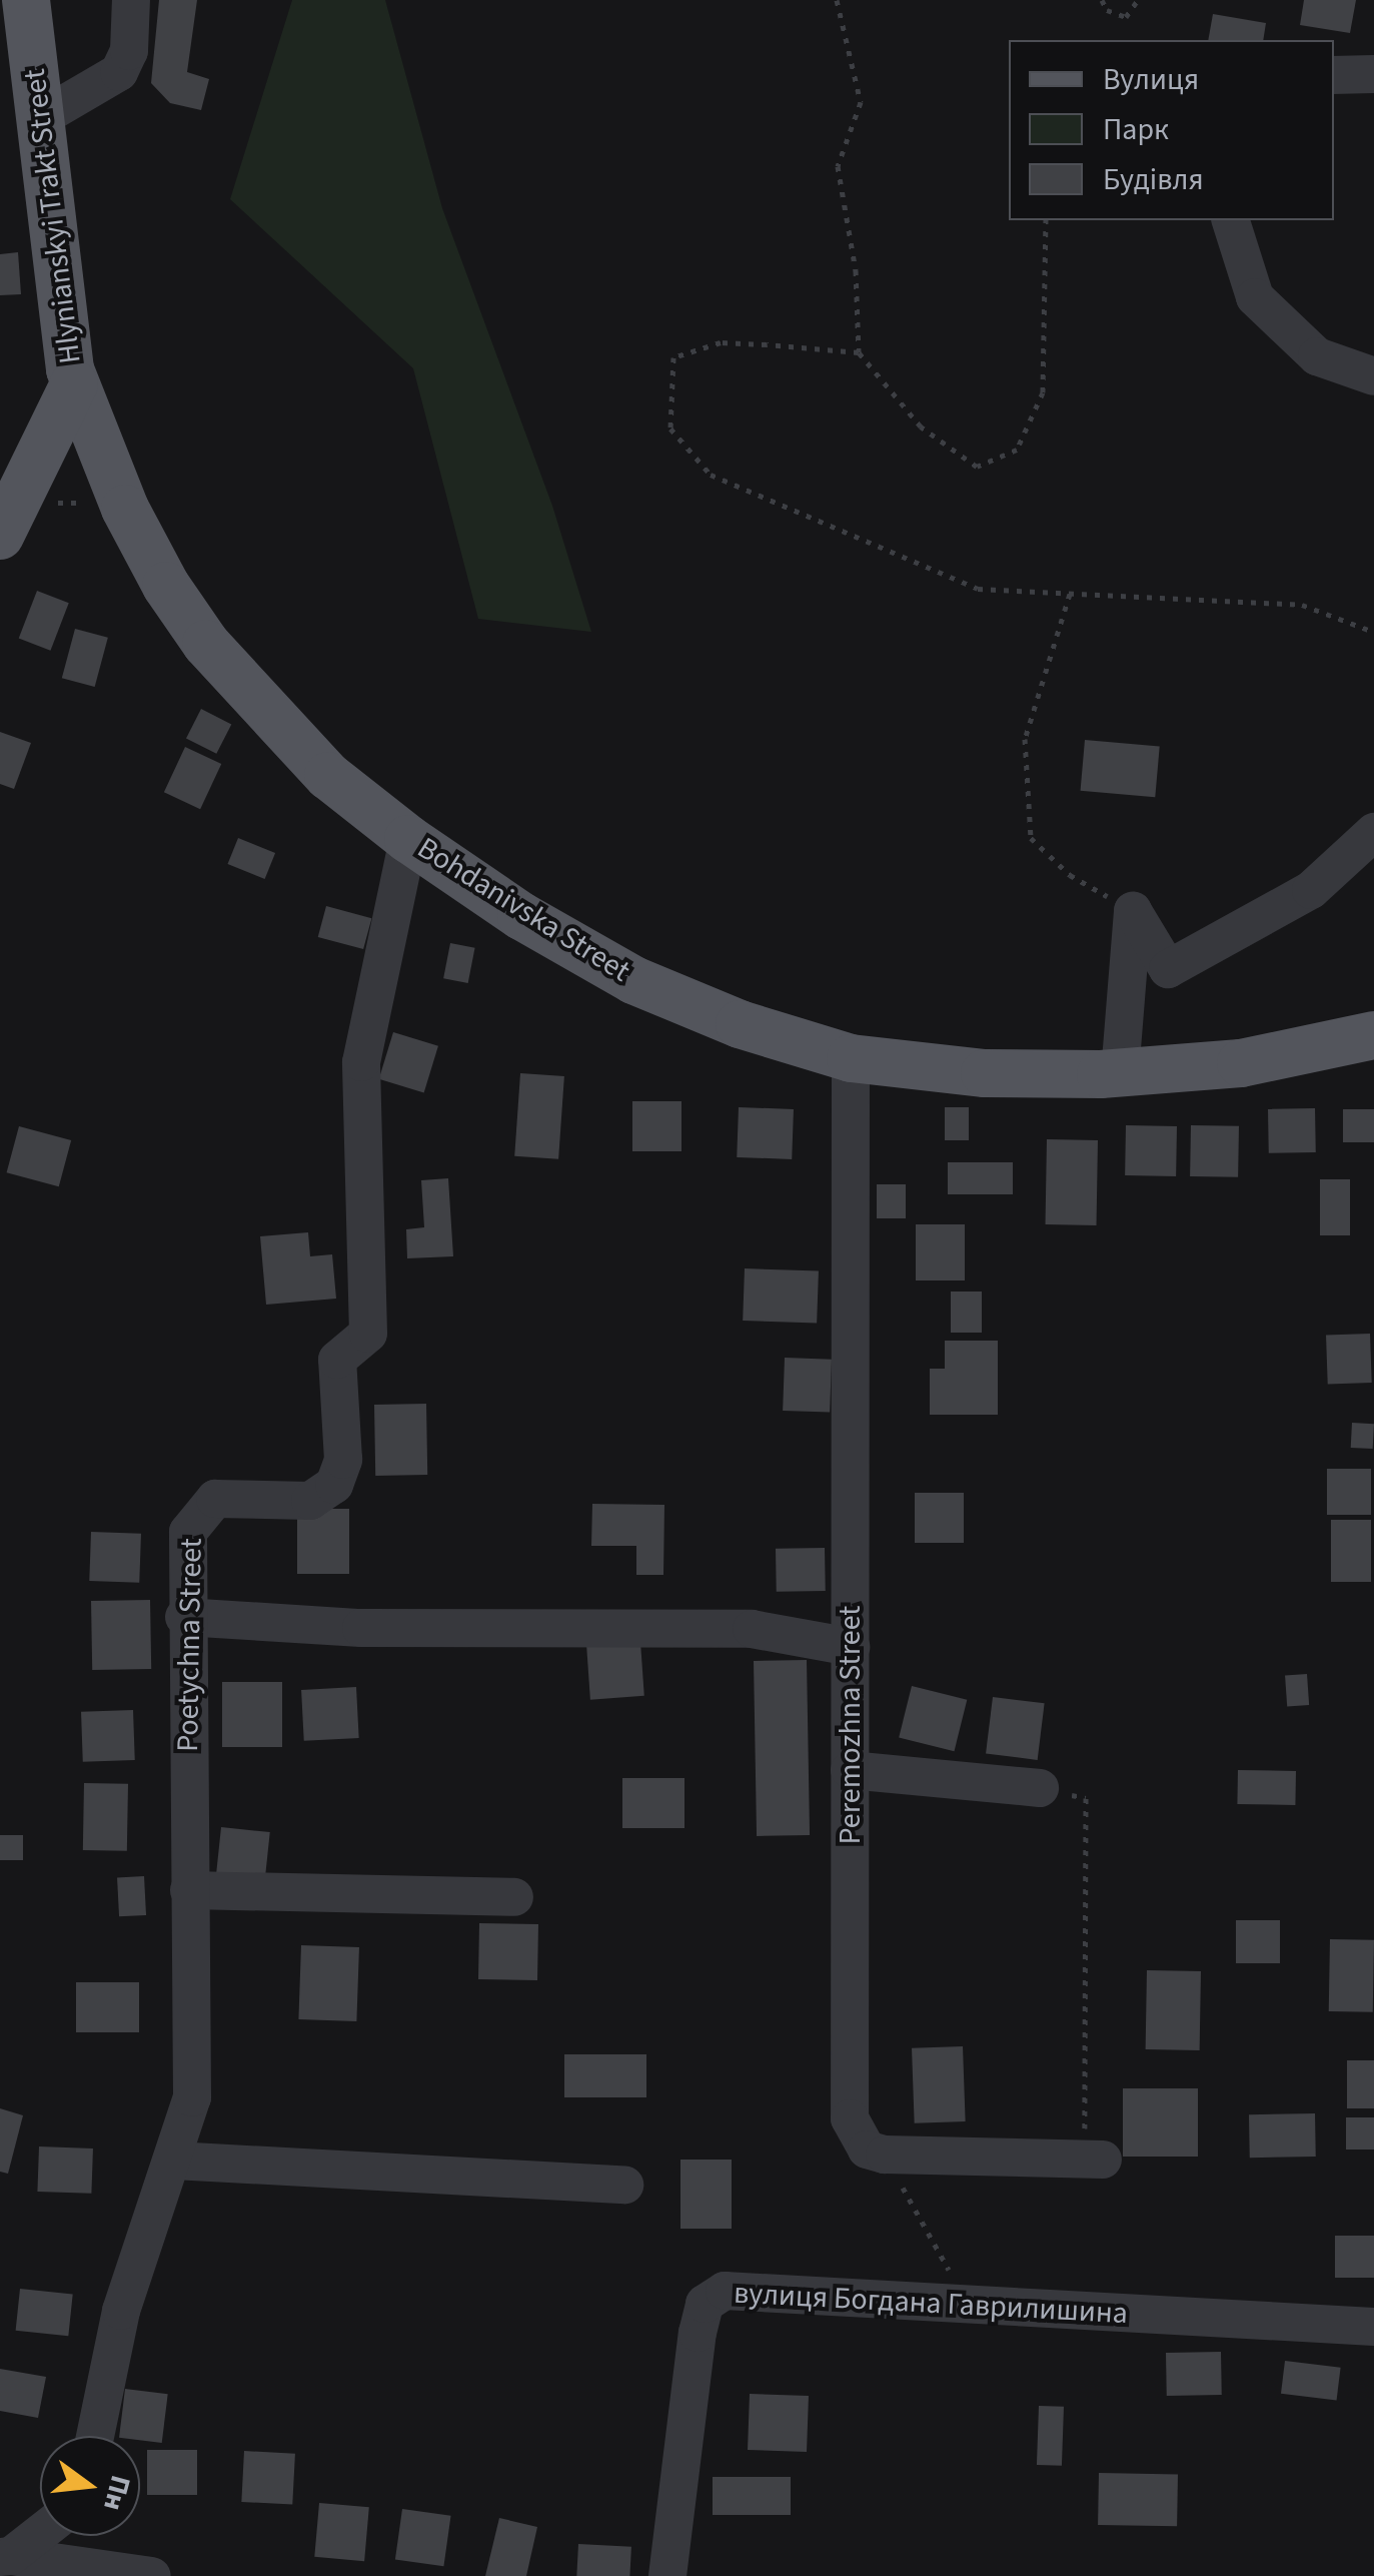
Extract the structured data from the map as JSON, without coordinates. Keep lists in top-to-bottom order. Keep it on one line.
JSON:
{"streets":{"main road":["Hlynianskyi Trakt Street","Bohdanivska Street"],"street":["Poetychna Street","Peremozhna Street","вулиця Богдана Гаврилишина"]},"crossings":[["Hlynianskyi Trakt Street","Bohdanivska Street"],["Bohdanivska Street","Poetychna Street"],["Bohdanivska Street","Peremozhna Street"]],"legend":["Вулиця","Парк","Будівля"],"north":"right"}
